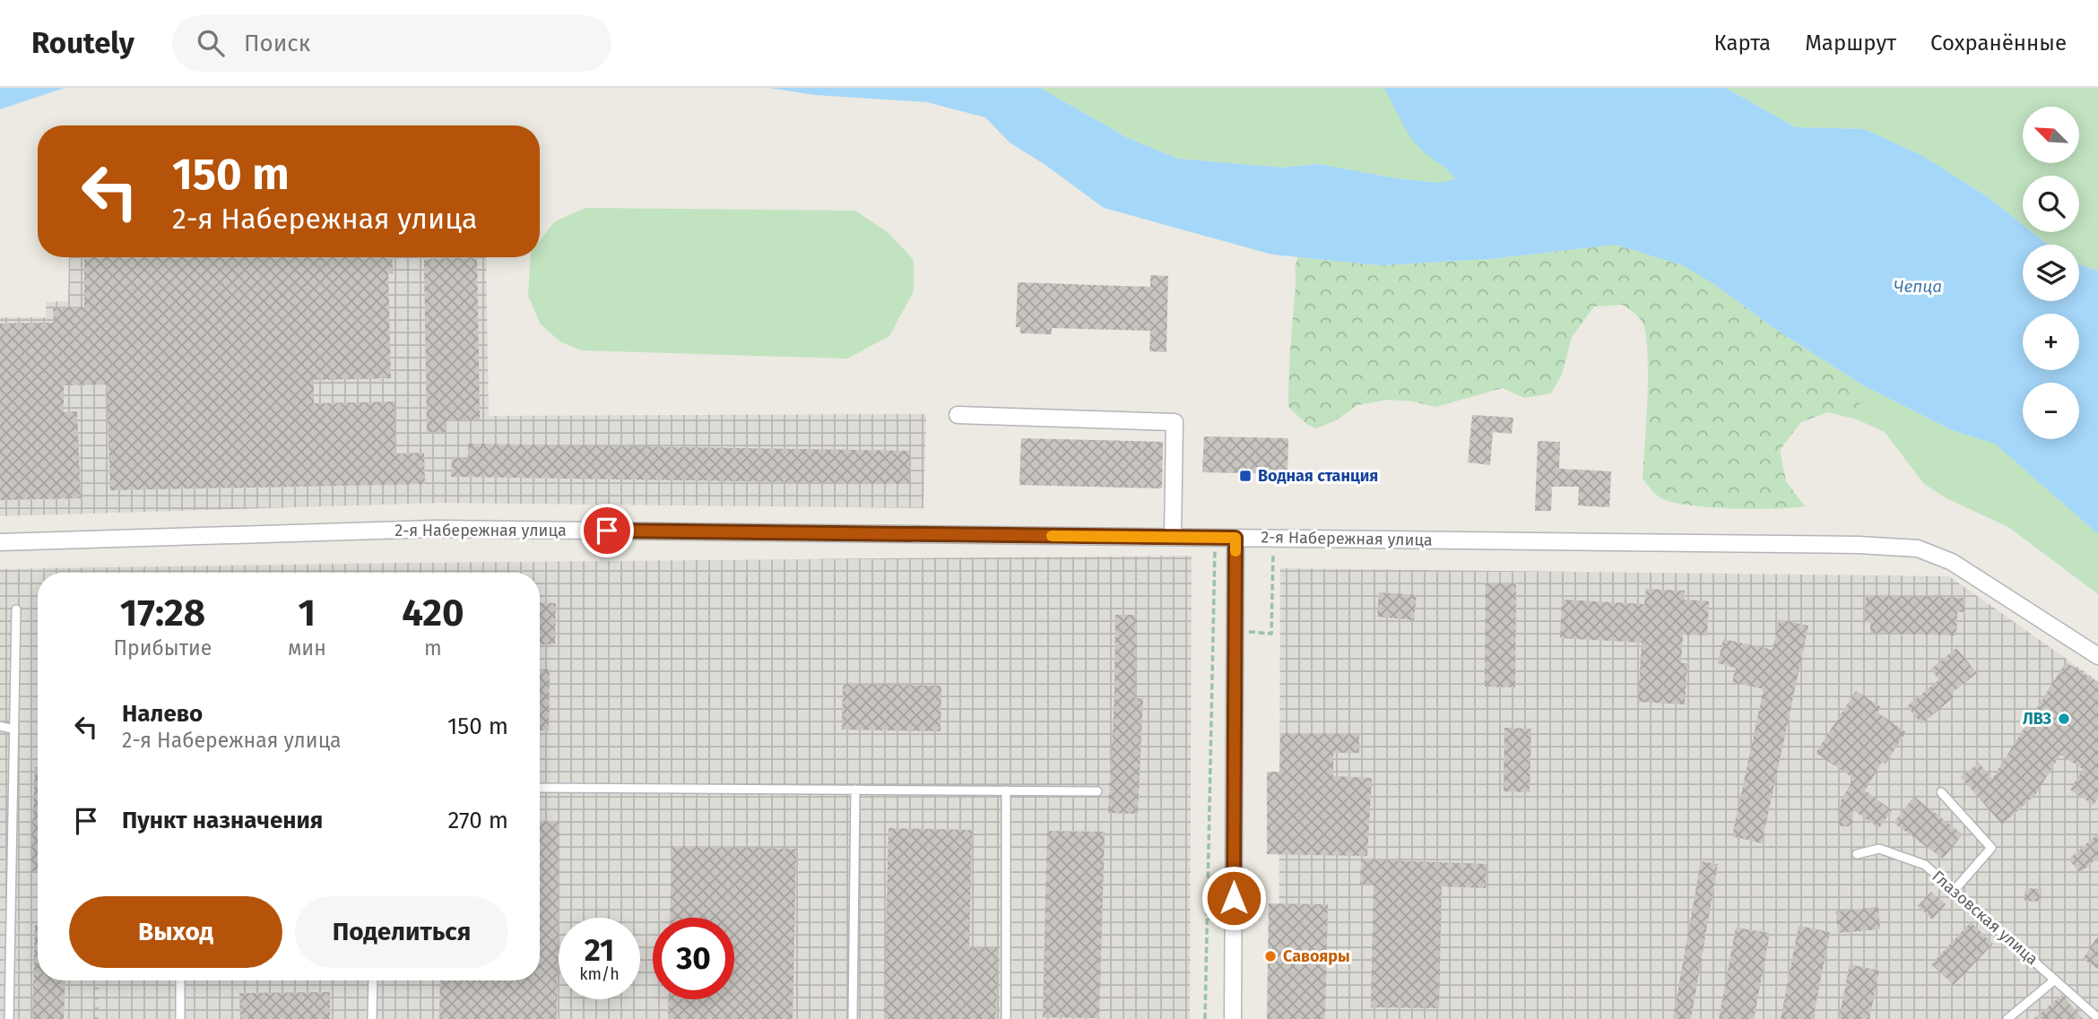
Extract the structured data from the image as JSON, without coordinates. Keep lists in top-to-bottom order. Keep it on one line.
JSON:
{"streets":{"street":["2-я Набережная улица"],"lane":["Глазовская улица"]},"water":["Чепца"],"places":{"transit":["Водная станция"],"other":["ЛВЗ","Савояры"]},"north":"top left","page":{"header":"Routely","search":"Поиск","nav":["Карта","Маршрут","Сохранённые"],"map_buttons":["+","−"],"turn":["150 m","2-я Набережная улица"],"eta":["17:28","Прибытие","1","мин","420","m"],"list":[{"name":"Налево","note":"2-я Набережная улица","value":"150 m"},{"name":"Пункт назначения","value":"270 m"}],"buttons":["Выход","Поделиться"],"speed":"21 km/h","limit":"30"}}
